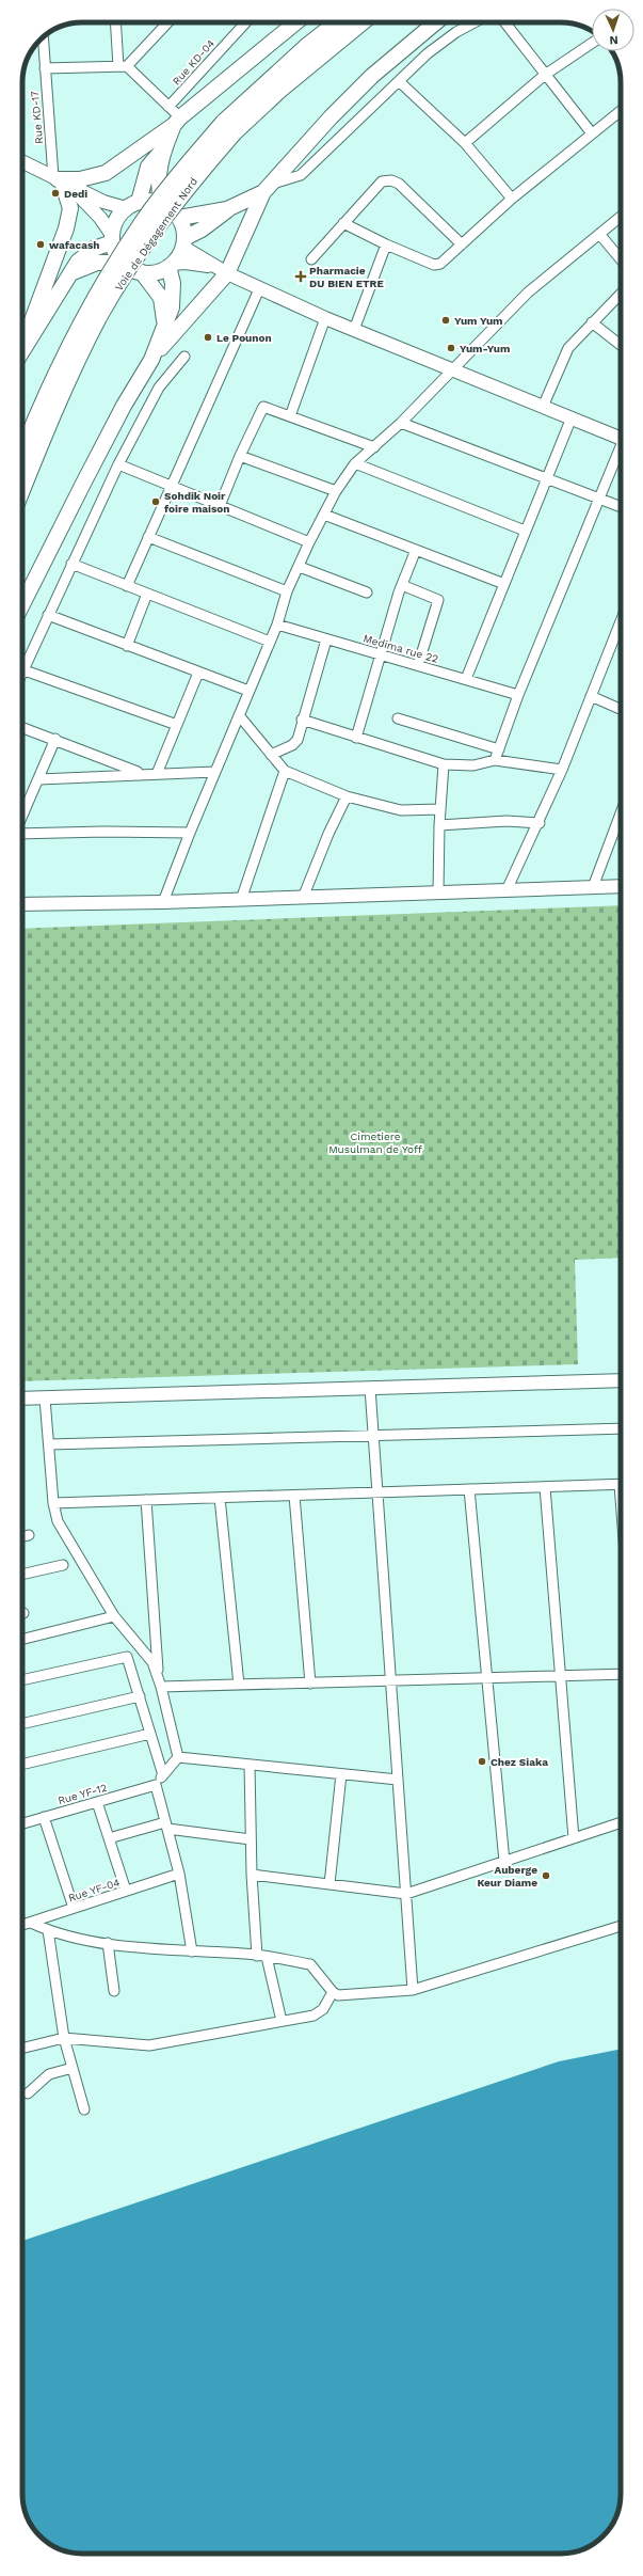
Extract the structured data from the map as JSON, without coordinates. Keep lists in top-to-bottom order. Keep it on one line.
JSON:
{"streets":{"highway":["Voie de Dégagement Nord"],"street":["Rue KD-04","Rue KD-17","Medima rue 22","Rue YF-12","Rue YF-04"]},"parks":["Cimetiere Musulman de Yoff"],"places":{"other":["Dedi","wafacash","Yum Yum","Le Pounon","Yum-Yum","Sohdik Noir foire maison","Chez Siaka","Auberge Keur Diame"],"health":["Pharmacie DU BIEN ETRE"]},"north":"bottom"}
